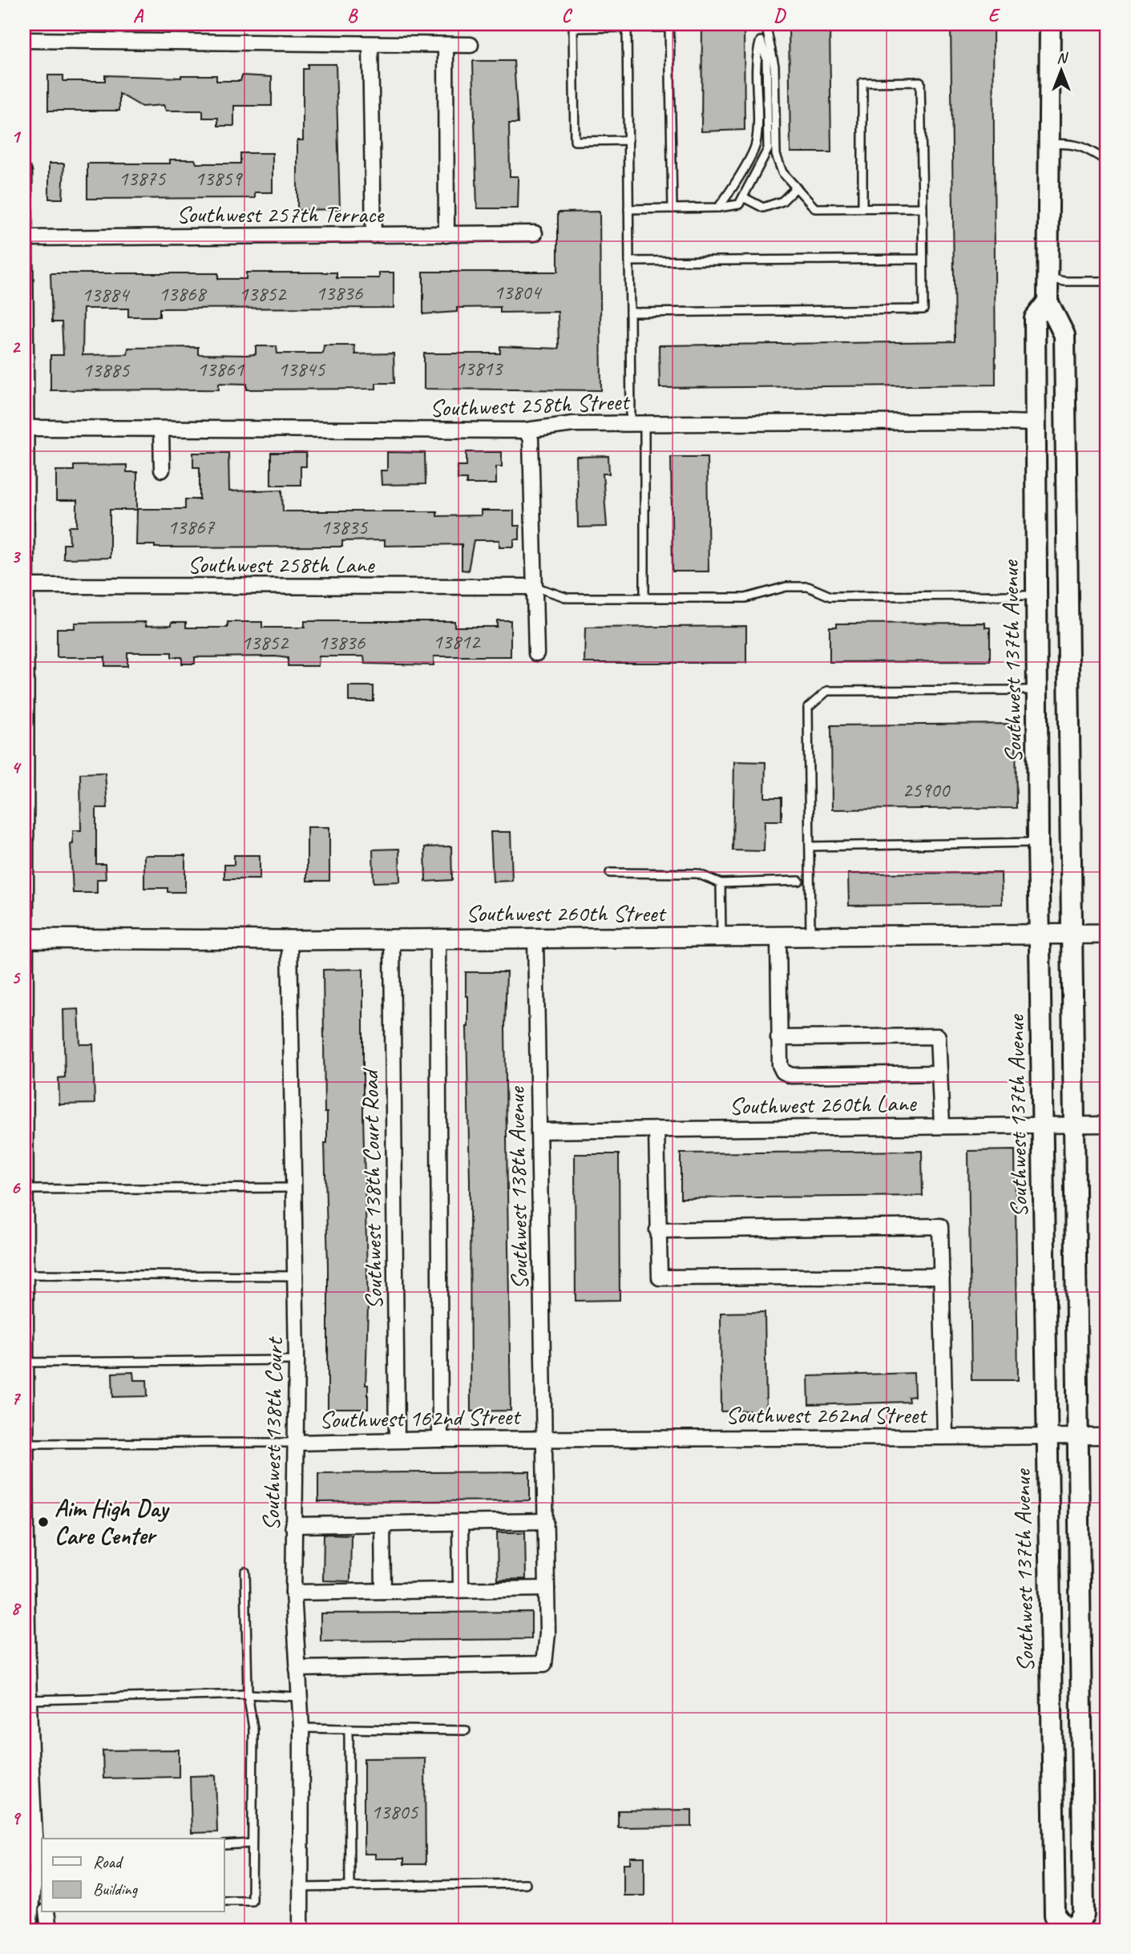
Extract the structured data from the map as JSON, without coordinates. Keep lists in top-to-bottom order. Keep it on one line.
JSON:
{"streets":{"main road":["Southwest 137th Avenue"],"street":["Southwest 257th Terrace","Southwest 258th Street","Southwest 258th Lane","Southwest 260th Street","Southwest 260th Lane","Southwest 138th Avenue","Southwest 138th Court Road","Southwest 262nd Street","Southwest 162nd Street","Southwest 138th Court"]},"crossings":[["Southwest 258th Street","Southwest 137th Avenue"],["Southwest 137th Avenue","Southwest 260th Street"],["Southwest 137th Avenue","Southwest 260th Lane"],["Southwest 137th Avenue","Southwest 262nd Street"],["Southwest 260th Street","Southwest 138th Avenue"],["Southwest 260th Street","Southwest 138th Court Road"],["Southwest 260th Street","Southwest 138th Court"],["Southwest 260th Lane","Southwest 138th Avenue"],["Southwest 138th Avenue","Southwest 262nd Street"],["Southwest 138th Avenue","Southwest 162nd Street"],["Southwest 138th Avenue","Southwest 138th Court"],["Southwest 138th Court Road","Southwest 162nd Street"],["Southwest 262nd Street","Southwest 162nd Street"],["Southwest 162nd Street","Southwest 138th Court"]],"places":["Aim High Day Care Center"],"house_numbers":["13875","13859","13804","13836","13868","13852","13884","13813","13861","13845","13885","13867","13835","13812","13852","13836","25900","13805"],"legend":["Road","Building"],"north":"top","grid":{"columns":["A","B","C","D","E"],"rows":["1","2","3","4","5","6","7","8","9"]}}
